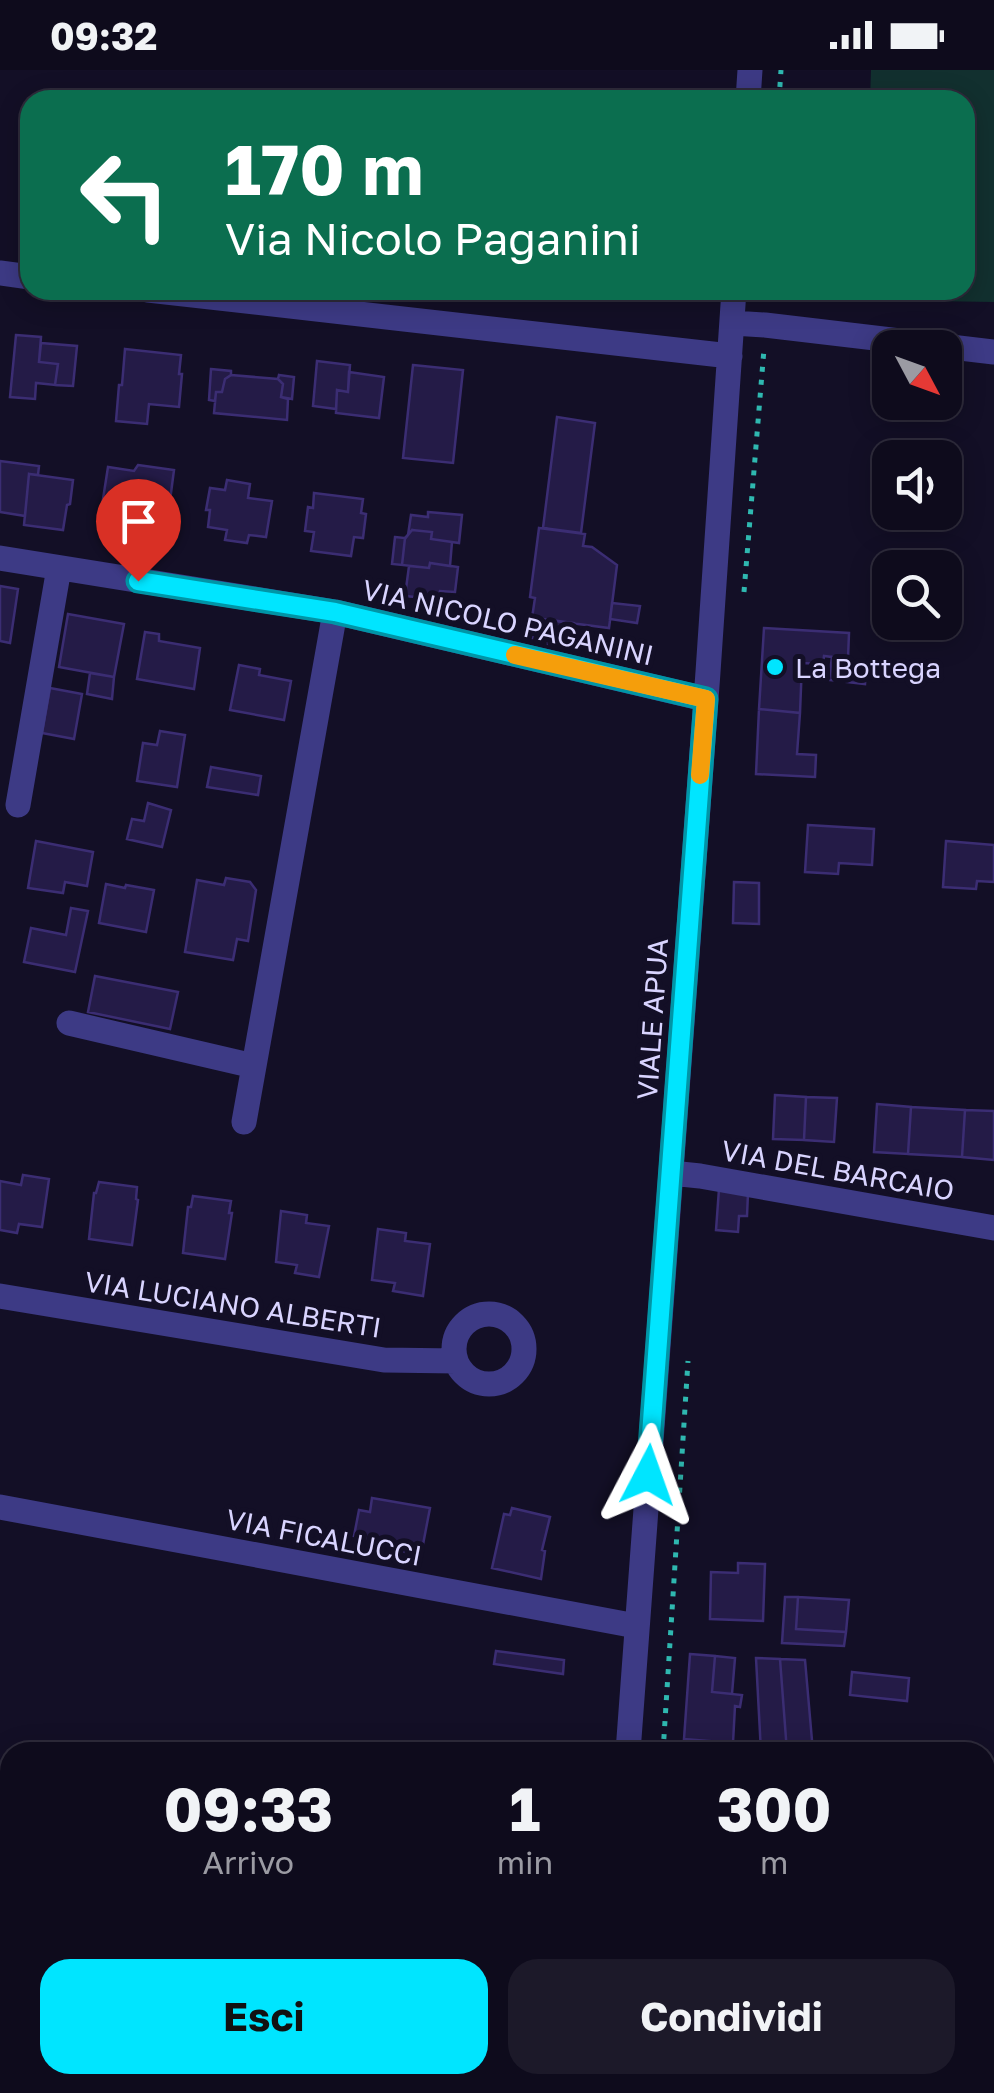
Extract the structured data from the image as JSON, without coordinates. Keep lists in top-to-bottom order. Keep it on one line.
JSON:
{"streets":{"street":["VIA NICOLO PAGANINI","VIALE APUA","VIA DEL BARCAIO","VIA LUCIANO ALBERTI","VIA FICALUCCI"]},"crossings":[["VIA NICOLO PAGANINI","VIALE APUA"],["VIALE APUA","VIA DEL BARCAIO"],["VIALE APUA","VIA FICALUCCI"]],"places":["La Bottega"],"north":"bottom right","page":{"status":"09:32","turn":["170 m","Via Nicolo Paganini"],"eta":["09:33","Arrivo","1","min","300","m"],"buttons":["Esci","Condividi"]}}
